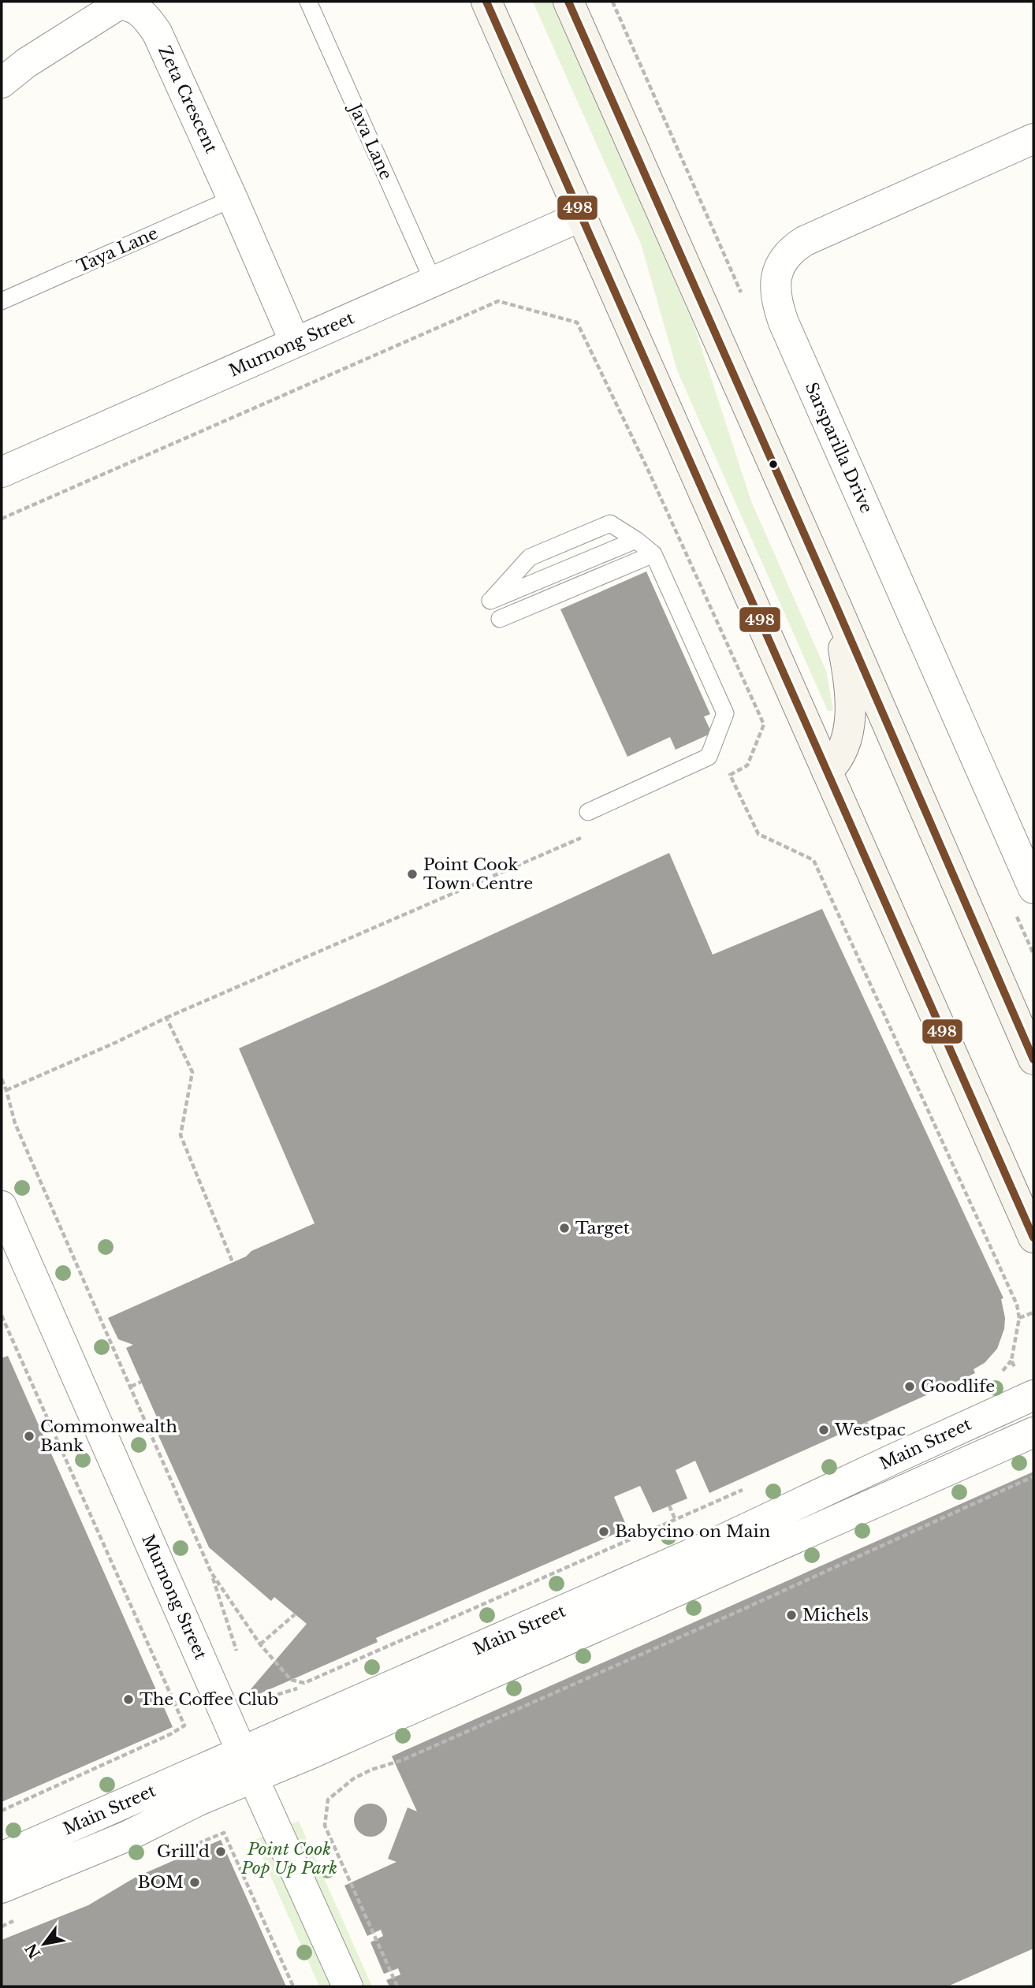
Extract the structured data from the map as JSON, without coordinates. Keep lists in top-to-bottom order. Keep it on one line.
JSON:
{"streets":{"street":["Zeta Crescent","Murnong Street","Sarsparilla Drive","Main Street"],"lane":["Java Lane","Taya Lane"]},"crossings":[["Zeta Crescent","Taya Lane"],["Zeta Crescent","Murnong Street"],["Java Lane","Murnong Street"],["Murnong Street","Main Street"]],"parks":["Point Cook Pop Up Park"],"places":["Point Cook Town Centre","Target","Goodlife","Westpac","Commonwealth Bank","Babycino on Main","Michels","The Coffee Club","Grill'd","BOM"],"lines":["transit line 498"],"north":"bottom left"}
